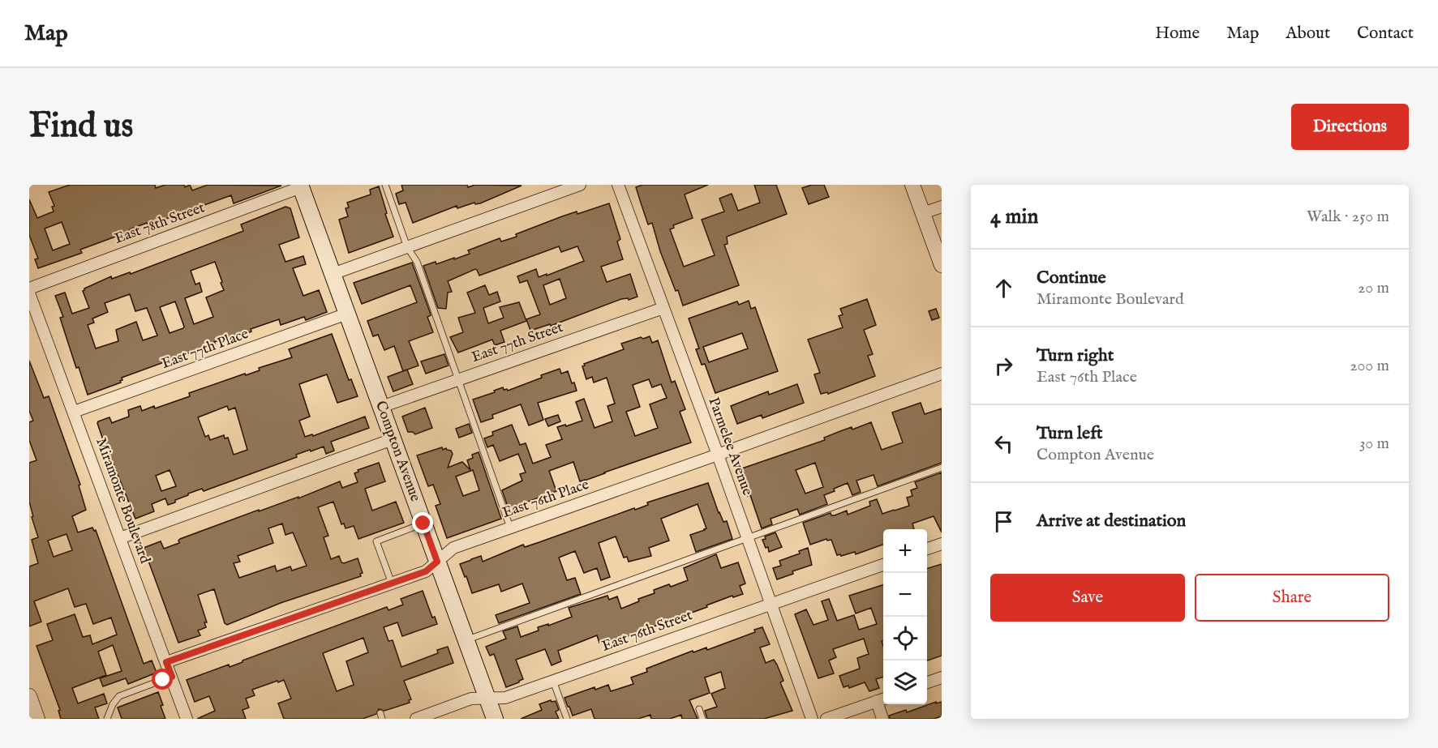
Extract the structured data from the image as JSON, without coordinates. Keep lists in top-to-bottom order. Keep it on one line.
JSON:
{"streets":{"main road":["Compton Avenue"],"street":["East 78th Street","East 77th Street","East 77th Place","Parmelee Avenue","East 76th Place","Miramonte Boulevard","East 76th Street"]},"crossings":[["East 78th Street","Compton Avenue"],["East 77th Street","Parmelee Avenue"],["East 77th Street","Compton Avenue"],["East 77th Place","Compton Avenue"],["East 77th Place","Miramonte Boulevard"],["Parmelee Avenue","East 76th Place"],["Parmelee Avenue","East 76th Street"],["Compton Avenue","East 76th Place"],["Compton Avenue","East 76th Street"],["East 76th Place","Miramonte Boulevard"]],"page":{"header":"Map","nav":["Home","Map","About","Contact"],"buttons":["Directions",["Save","Share"]],"title":"Find us","heading":["4 min","Walk · 250 m"],"list":[["Continue","Miramonte Boulevard","20 m"],["Turn right","East 76th Place","200 m"],["Turn left","Compton Avenue","30 m"],"Arrive at destination"],"map_buttons":["+","−"]}}
